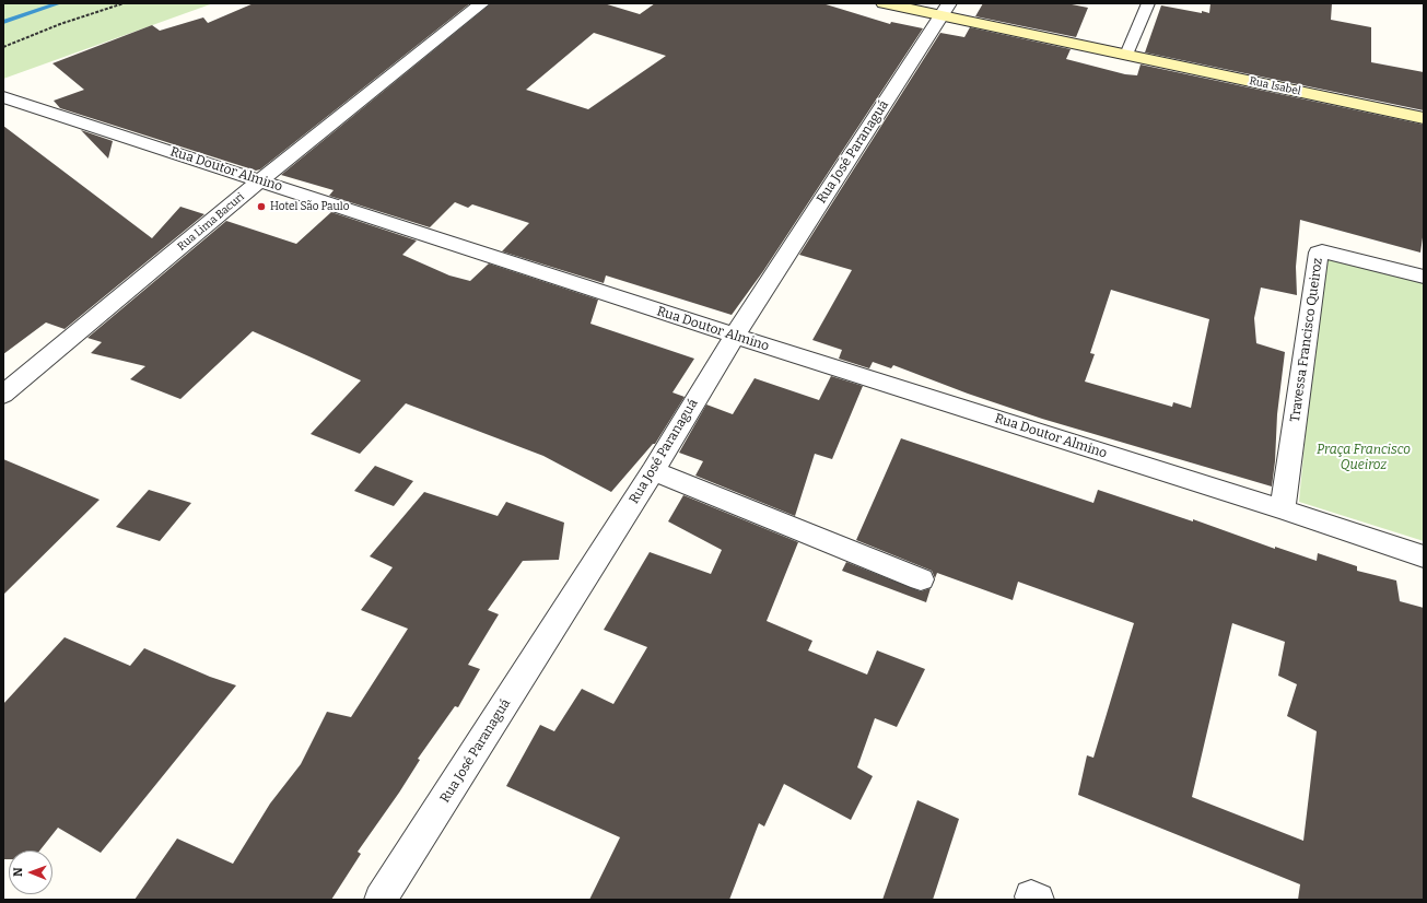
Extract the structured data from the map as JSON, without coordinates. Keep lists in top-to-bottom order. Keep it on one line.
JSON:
{"streets":{"street":["Rua Isabel","Rua José Paranaguá","Rua Doutor Almino","Rua Lima Bacuri","Travessa Francisco Queiroz"]},"crossings":[["Rua Isabel","Rua José Paranaguá"],["Rua José Paranaguá","Rua Doutor Almino"],["Rua Doutor Almino","Rua Lima Bacuri"],["Rua Doutor Almino","Travessa Francisco Queiroz"]],"parks":["Praça Francisco Queiroz"],"places":["Hotel São Paulo"],"north":"left"}
